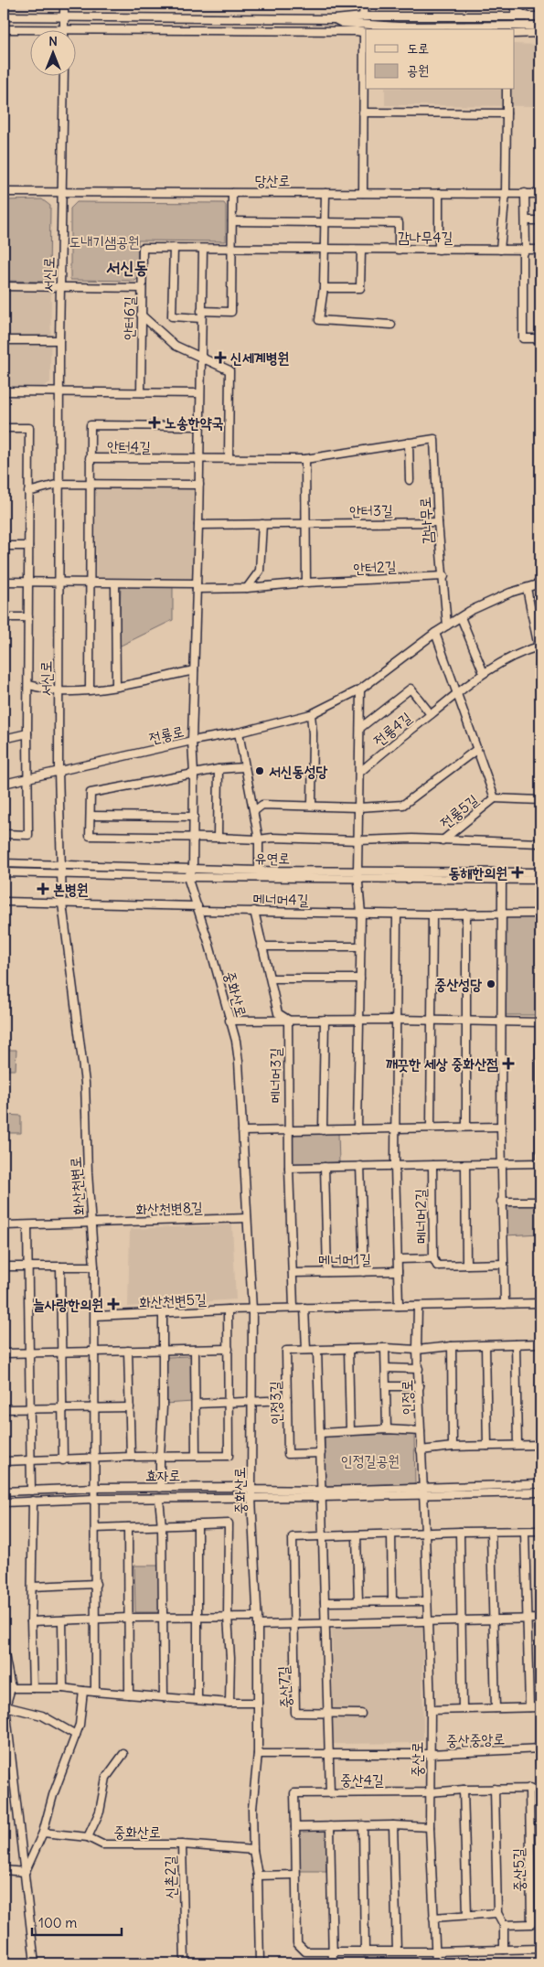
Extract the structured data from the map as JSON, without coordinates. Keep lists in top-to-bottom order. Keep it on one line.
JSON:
{"streets":{"street":["당산로","감나무4길","서신로","안터6길","안터4길","안터3길","감나무로","안터2길","전룡4길","전룡로","전룡5길","유연로","메너머4길","중화산로","메너머3길","화산천변로","화산천변8길","메너머2길","메너머1길","화산천변5길","인정로","인정3길","효자로","중산7길","중산중앙로","중산로","중산4길","중산5길","신촌2길"]},"crossings":[["당산로","서신로"],["감나무4길","안터6길"],["서신로","안터2길"],["서신로","전룡로"],["서신로","유연로"],["서신로","화산천변로"],["안터4길","감나무로"],["안터3길","감나무로"],["감나무로","안터2길"],["감나무로","전룡로"],["전룡4길","전룡로"],["전룡4길","전룡5길"],["전룡4길","유연로"],["전룡4길","메너머4길"],["전룡로","전룡5길"],["유연로","중화산로"],["유연로","화산천변로"],["메너머4길","중화산로"],["메너머4길","화산천변로"],["중화산로","화산천변8길"],["중화산로","화산천변5길"],["중화산로","효자로"],["중화산로","중산중앙로"],["중화산로","신촌2길"],["화산천변로","화산천변8길"],["화산천변로","화산천변5길"],["화산천변로","효자로"],["메너머2길","메너머1길"],["인정로","인정3길"],["인정로","효자로"],["인정로","중산로"],["효자로","중산로"],["중산중앙로","중산로"],["중산로","중산4길"]],"districts":["서신동"],"parks":["도내기샘공원","인정길공원"],"places":{"health":["신세계병원","노송한약국","동해한의원","본병원","깨끗한 세상 중화산점","늘사랑한의원"],"other":["서신동성당","중산성당"]},"legend":["도로","공원"],"scale_bar":"100 m","north":"top"}
